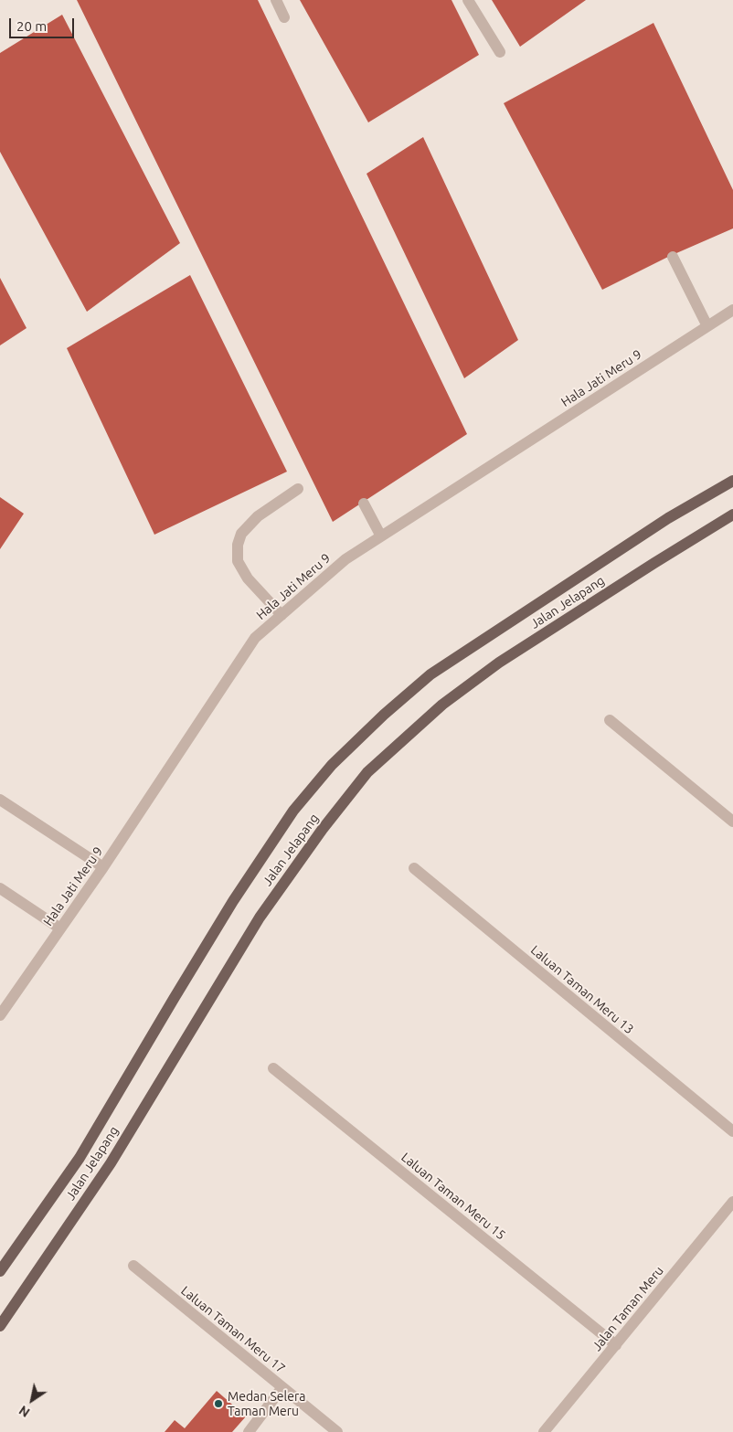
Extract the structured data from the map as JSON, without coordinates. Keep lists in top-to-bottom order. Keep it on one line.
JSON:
{"streets":{"main road":["Jalan Jelapang"],"street":["Hala Jati Meru 9","Laluan Taman Meru 13","Laluan Taman Meru 15","Jalan Taman Meru","Laluan Taman Meru 17"]},"crossings":[["Laluan Taman Meru 15","Jalan Taman Meru"]],"places":["Medan Selera Taman Meru"],"scale_bar":"20 m","north":"bottom left"}
